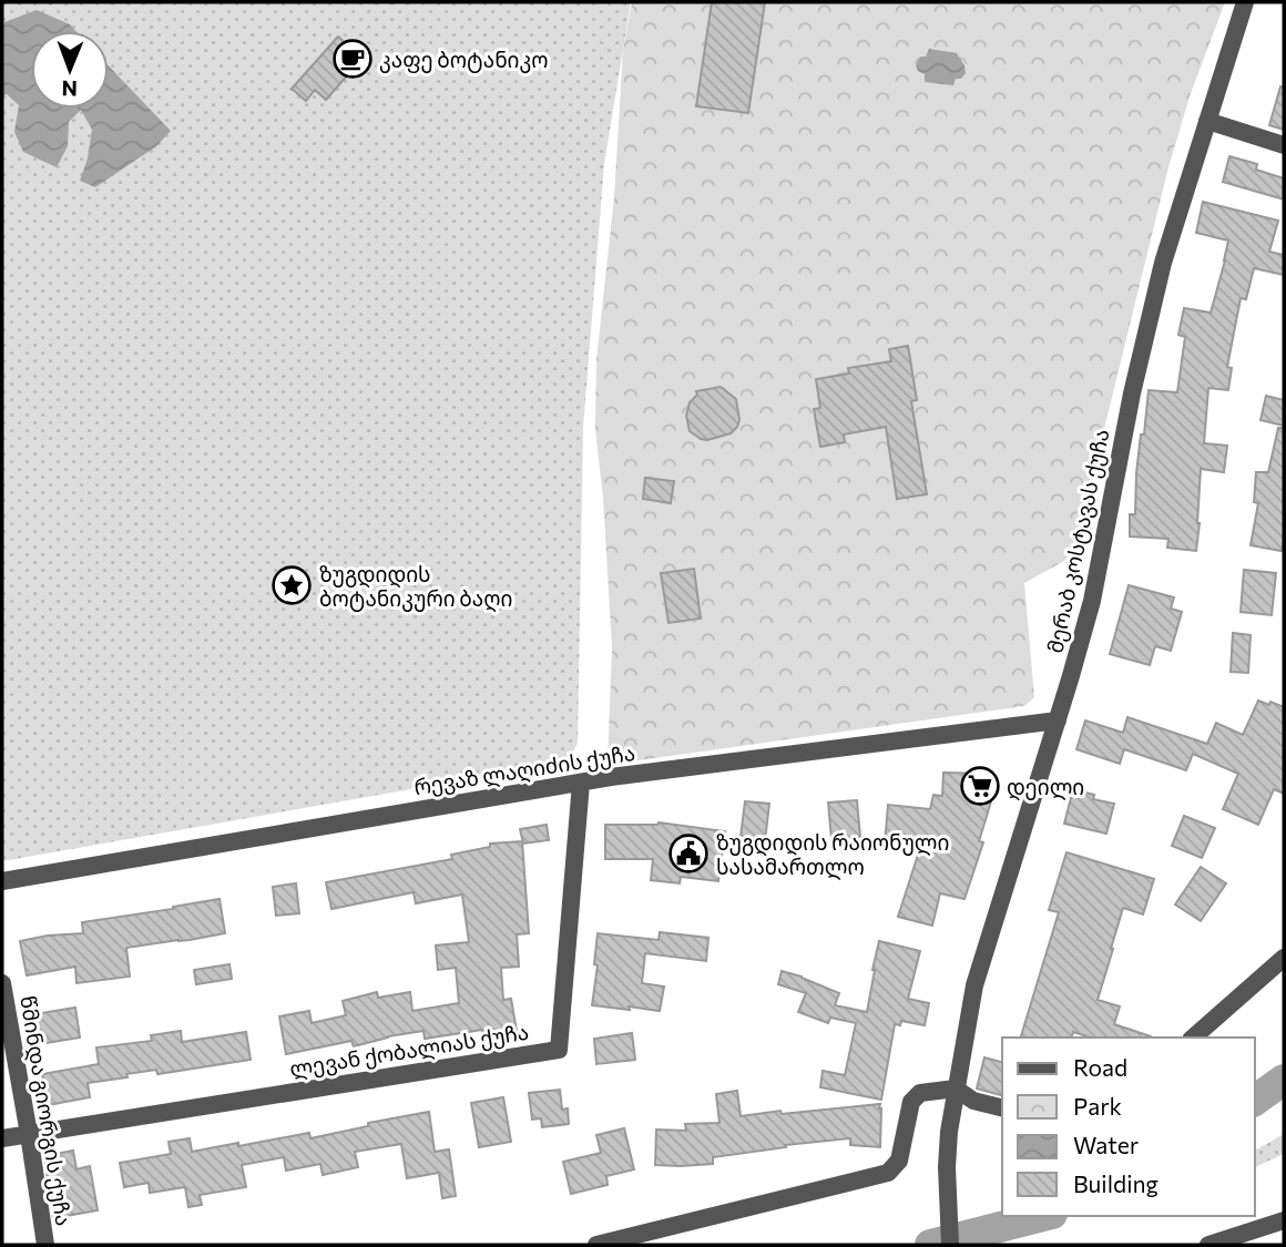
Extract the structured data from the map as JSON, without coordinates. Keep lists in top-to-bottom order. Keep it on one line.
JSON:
{"streets":{"street":["მერაბ კოსტავას ქუჩა","რევაზ ლაღიძის ქუჩა","ლევან ქობალიას ქუჩა","წმინდა გიორგის ქუჩა"]},"crossings":[["მერაბ კოსტავას ქუჩა","რევაზ ლაღიძის ქუჩა"],["რევაზ ლაღიძის ქუჩა","ლევან ქობალიას ქუჩა"],["ლევან ქობალიას ქუჩა","წმინდა გიორგის ქუჩა"]],"places":{"cafe":["კაფე ბოტანიკო"],"place":["ზუგდიდის ბოტანიკური ბაღი"],"supermarket":["დეილი"],"public building":["ზუგდიდის რაიონული სასამართლო"]},"legend":["Road","Park","Water","Building"],"north":"bottom"}
